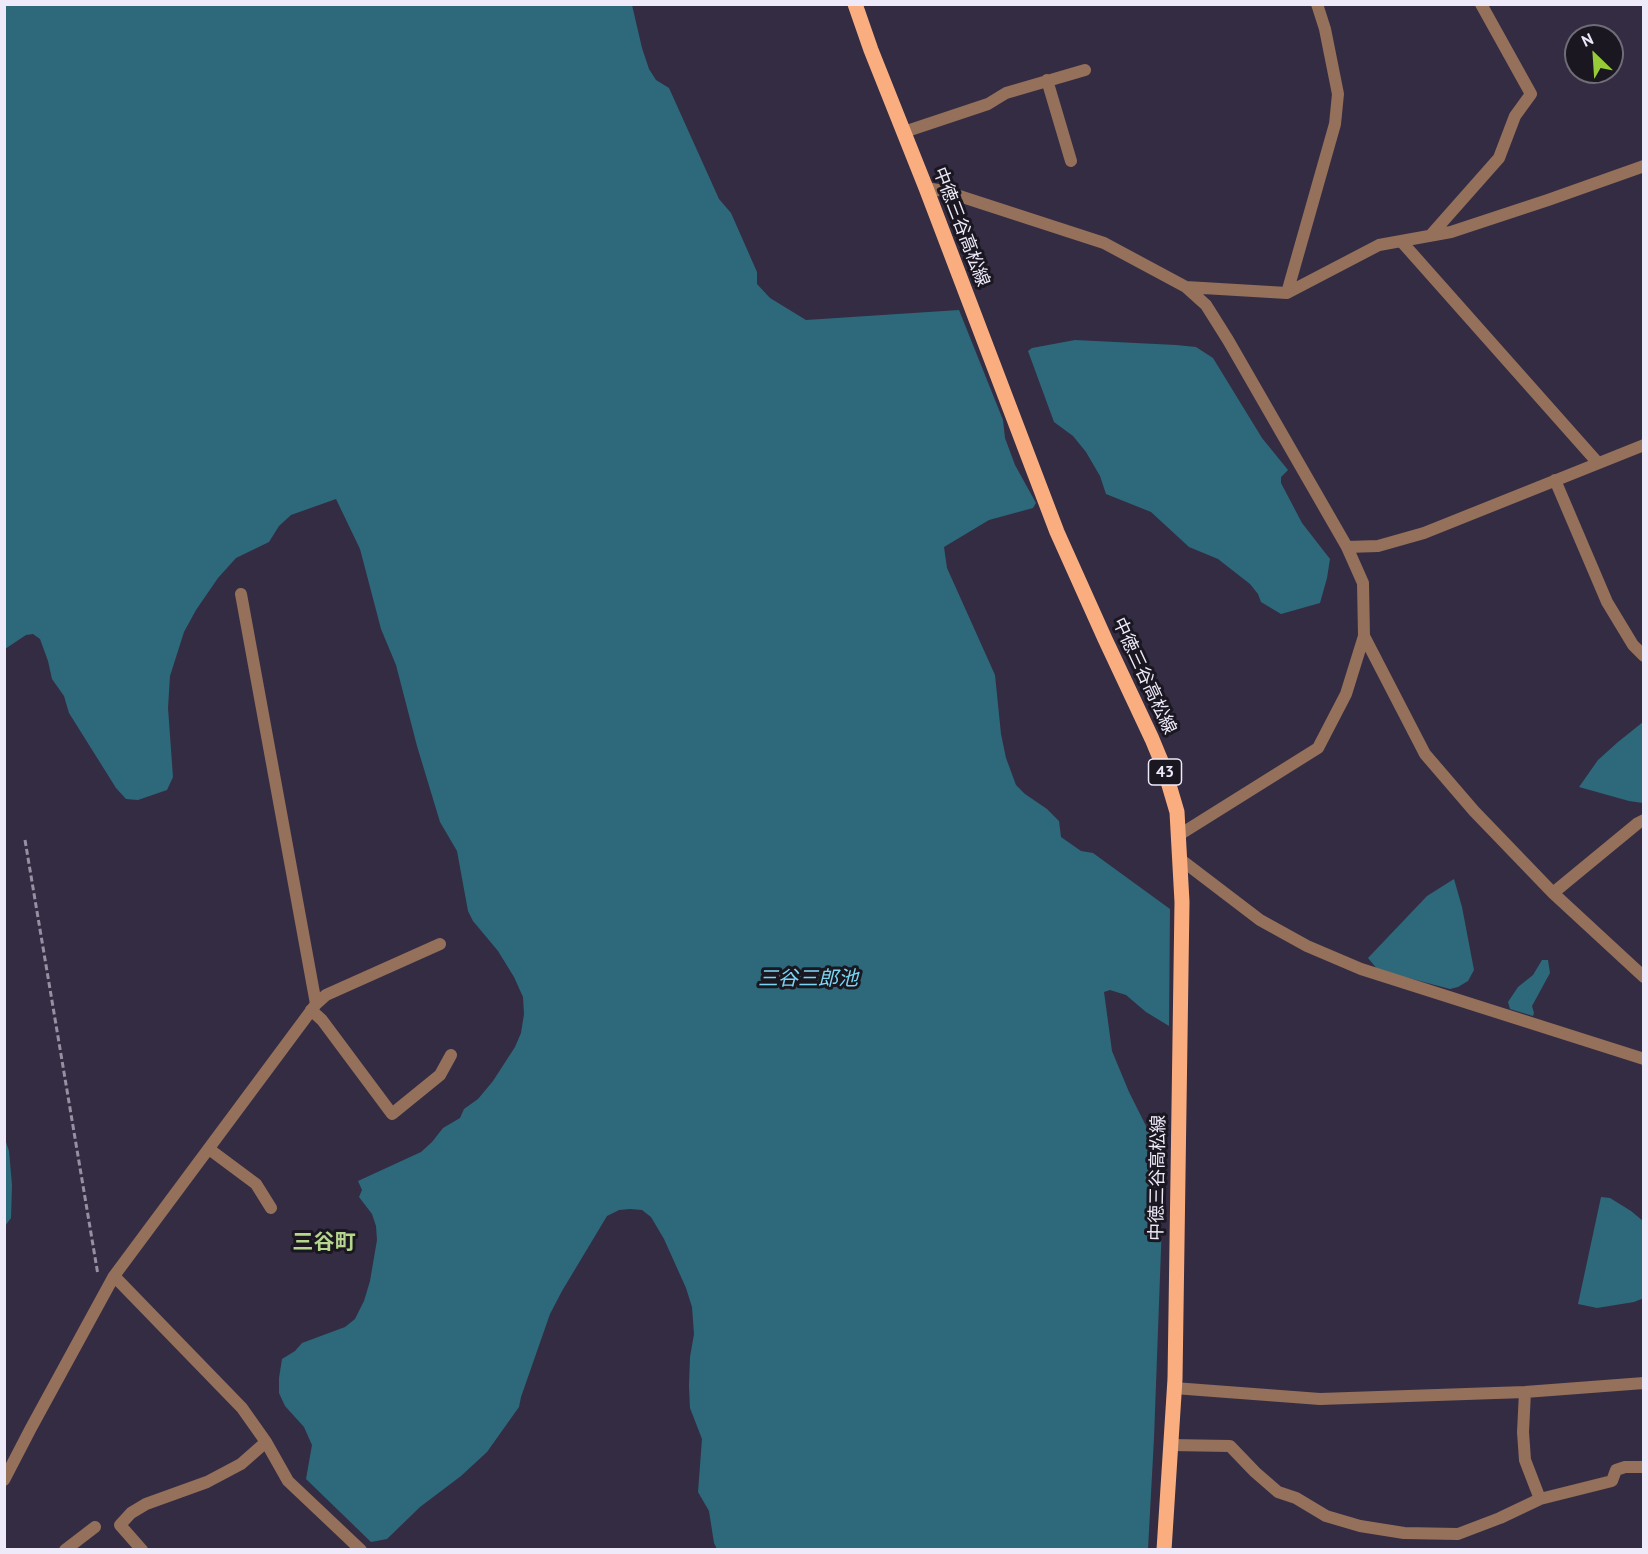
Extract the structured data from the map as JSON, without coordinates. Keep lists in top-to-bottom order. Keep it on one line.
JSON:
{"streets":{"main road":["中徳三谷高松線","43"]},"districts":["三谷町"],"water":["三谷三郎池"],"north":"top left"}
